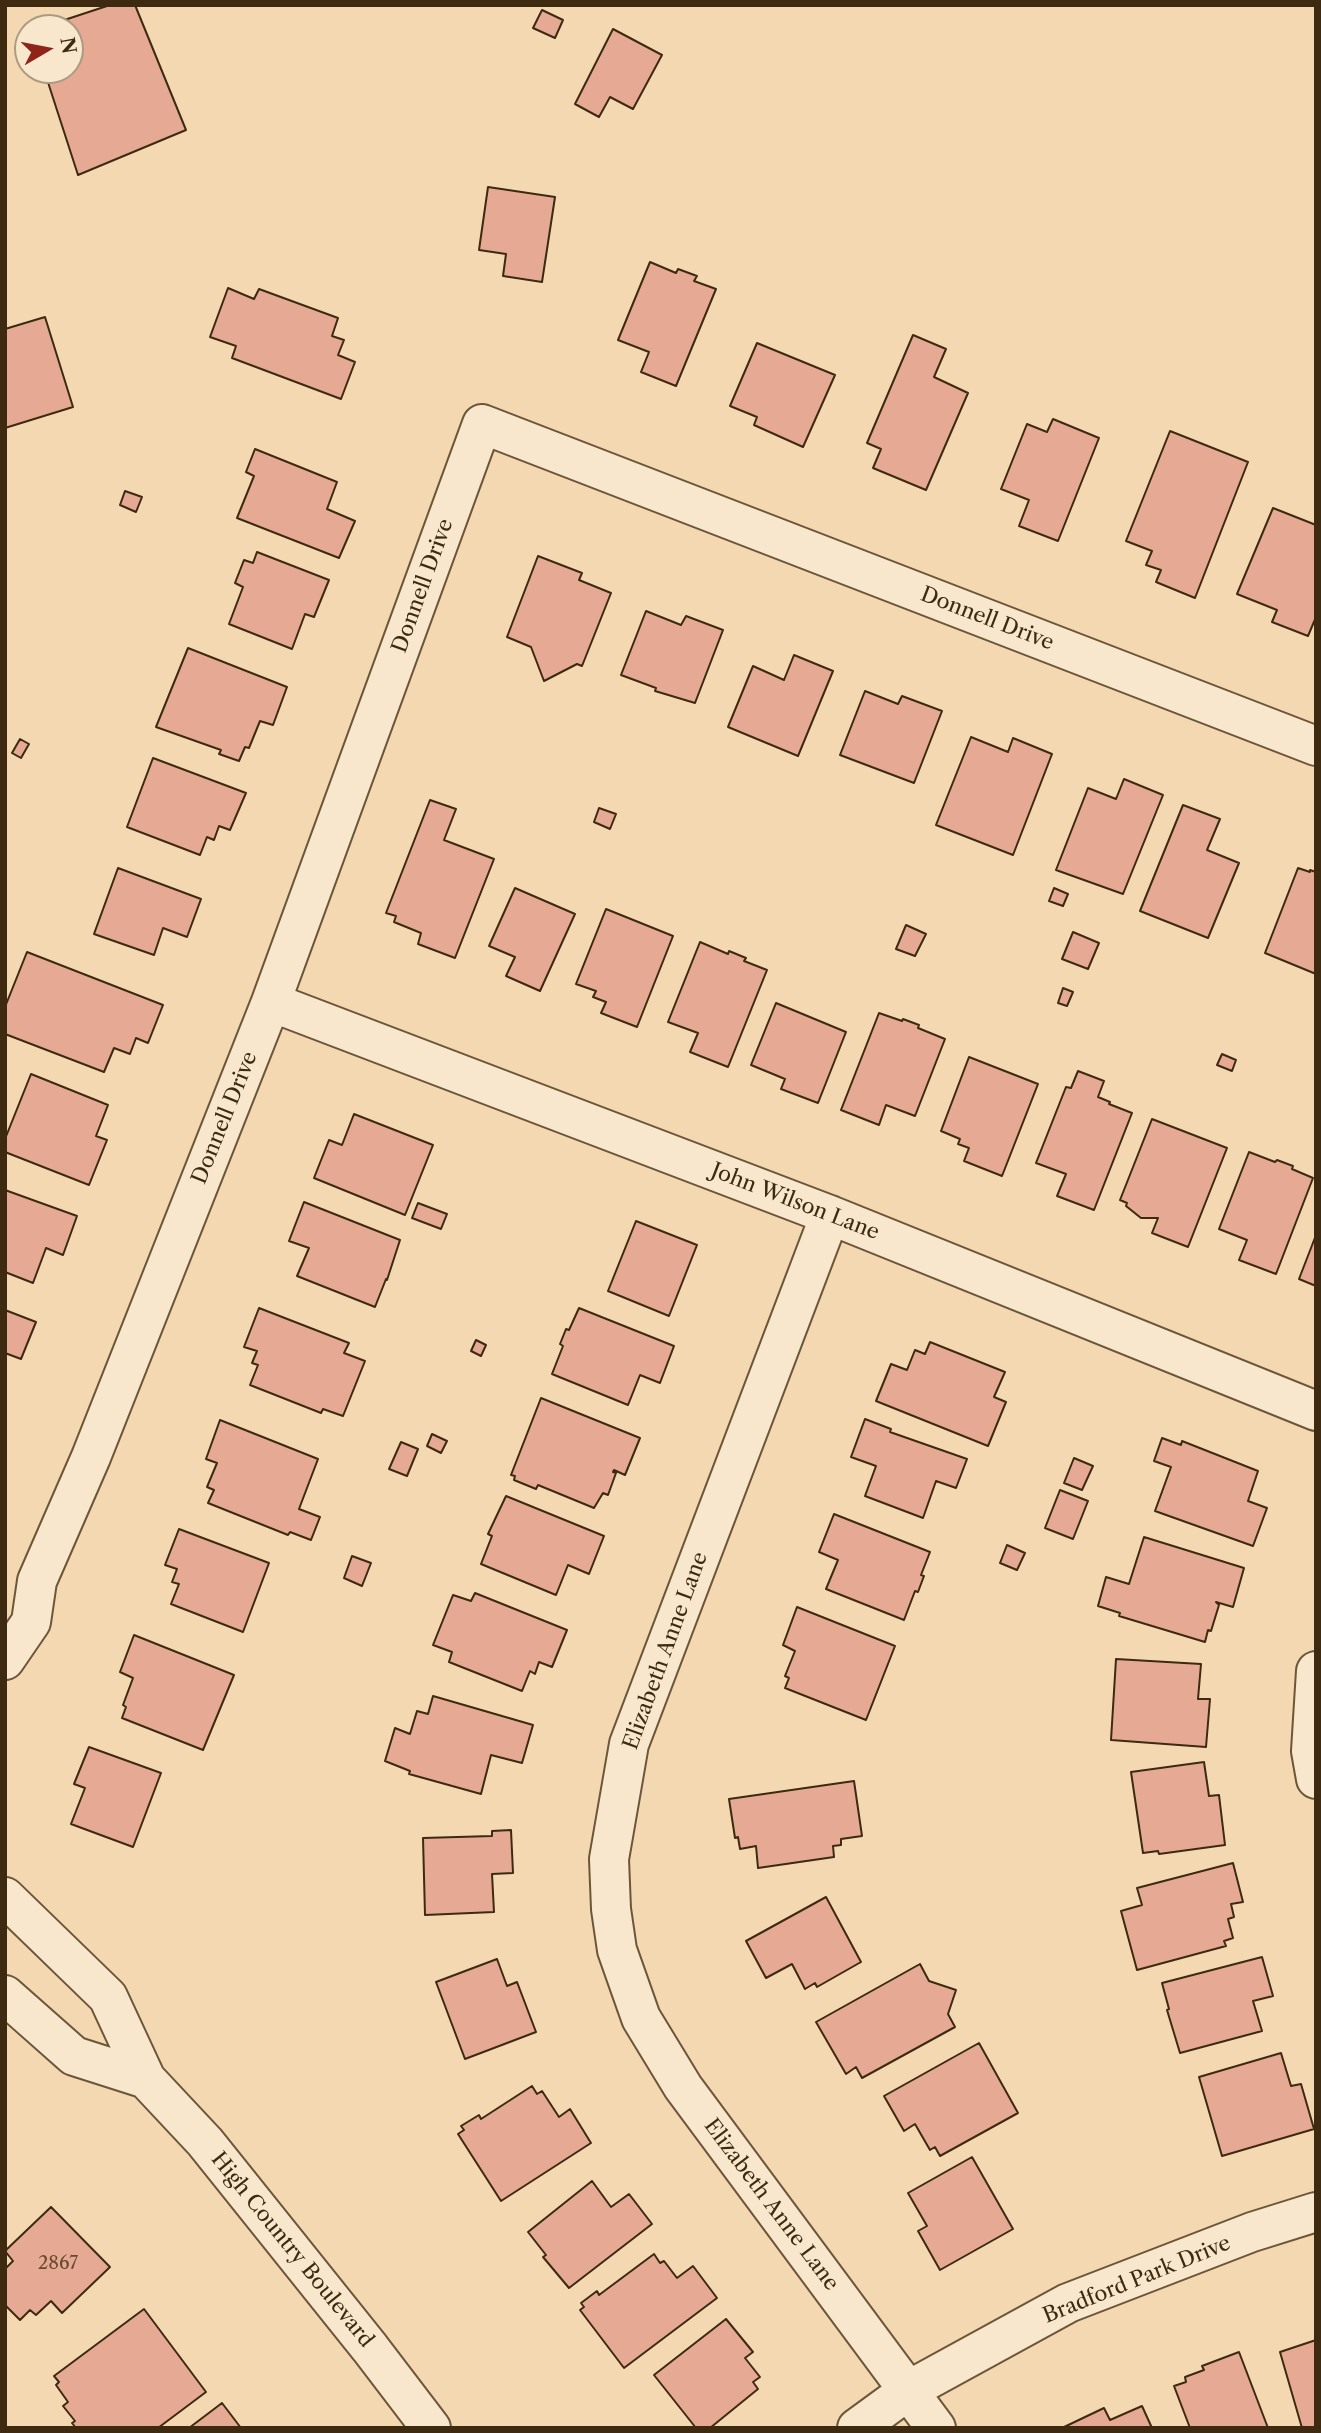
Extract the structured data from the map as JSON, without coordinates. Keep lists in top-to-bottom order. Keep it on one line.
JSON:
{"streets":{"street":["Donnell Drive","John Wilson Lane","Elizabeth Anne Lane","High Country Boulevard","Bradford Park Drive"]},"crossings":[["Donnell Drive","John Wilson Lane"],["John Wilson Lane","Elizabeth Anne Lane"],["Elizabeth Anne Lane","Bradford Park Drive"]],"house_numbers":["2867"],"north":"right"}
